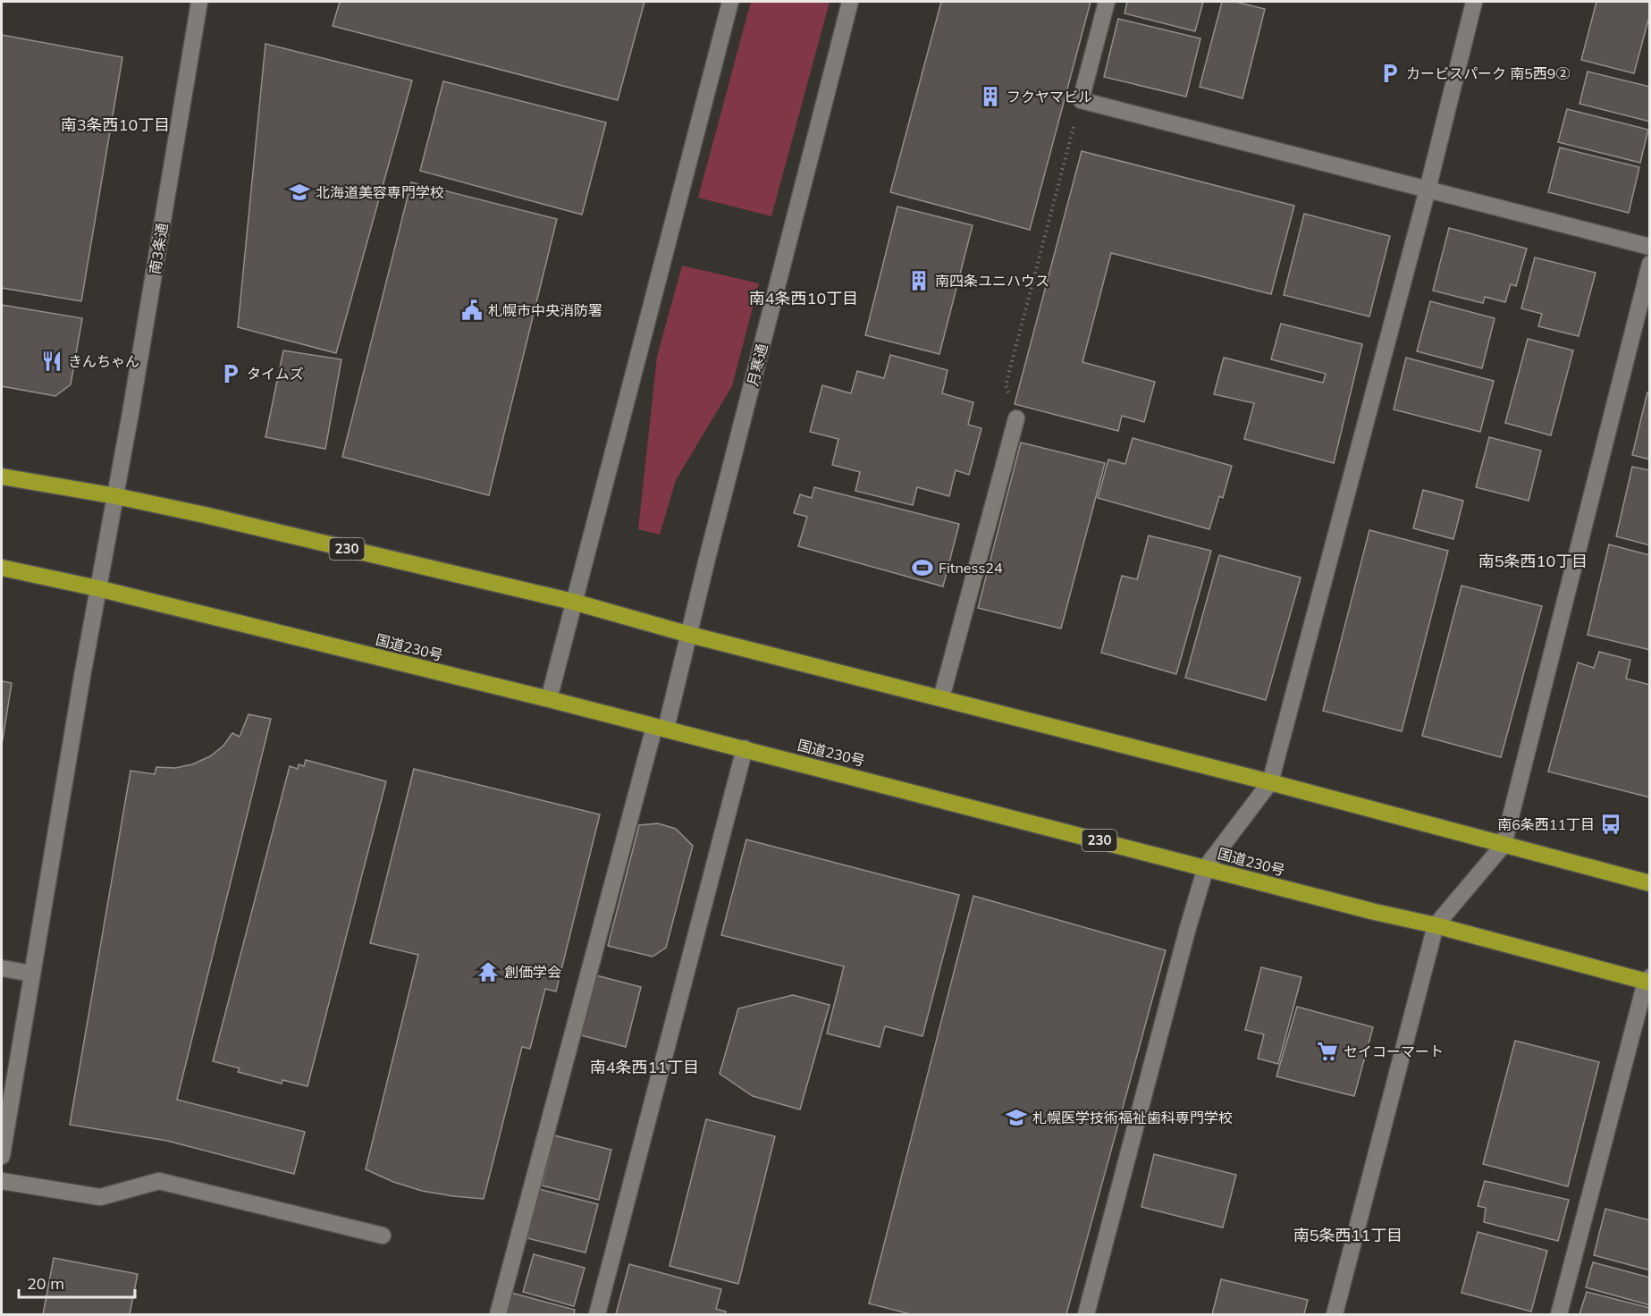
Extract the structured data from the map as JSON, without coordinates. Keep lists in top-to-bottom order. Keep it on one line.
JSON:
{"streets":{"highway":["230","国道230号"],"street":["南3条通","月寒通"]},"crossings":[["南3条通","230"],["南3条通","国道230号"],["月寒通","230"],["月寒通","国道230号"]],"districts":["南3条西10丁目","南4条西10丁目","南5条西10丁目","南4条西11丁目","南5条西11丁目"],"places":{"parking":["カービスパーク 南5西9②","タイムズ"],"building":["フクヤマビル","南四条ユニハウス"],"school or university":["北海道美容専門学校","札幌医学技術福祉歯科専門学校"],"public building":["札幌市中央消防署"],"restaurant":["きんちゃん"],"sports":["Fitness24"],"bus stop":["南6条西11丁目"],"temple":["創価学会"],"supermarket":["セイコーマート"]},"scale_bar":"20 m"}
